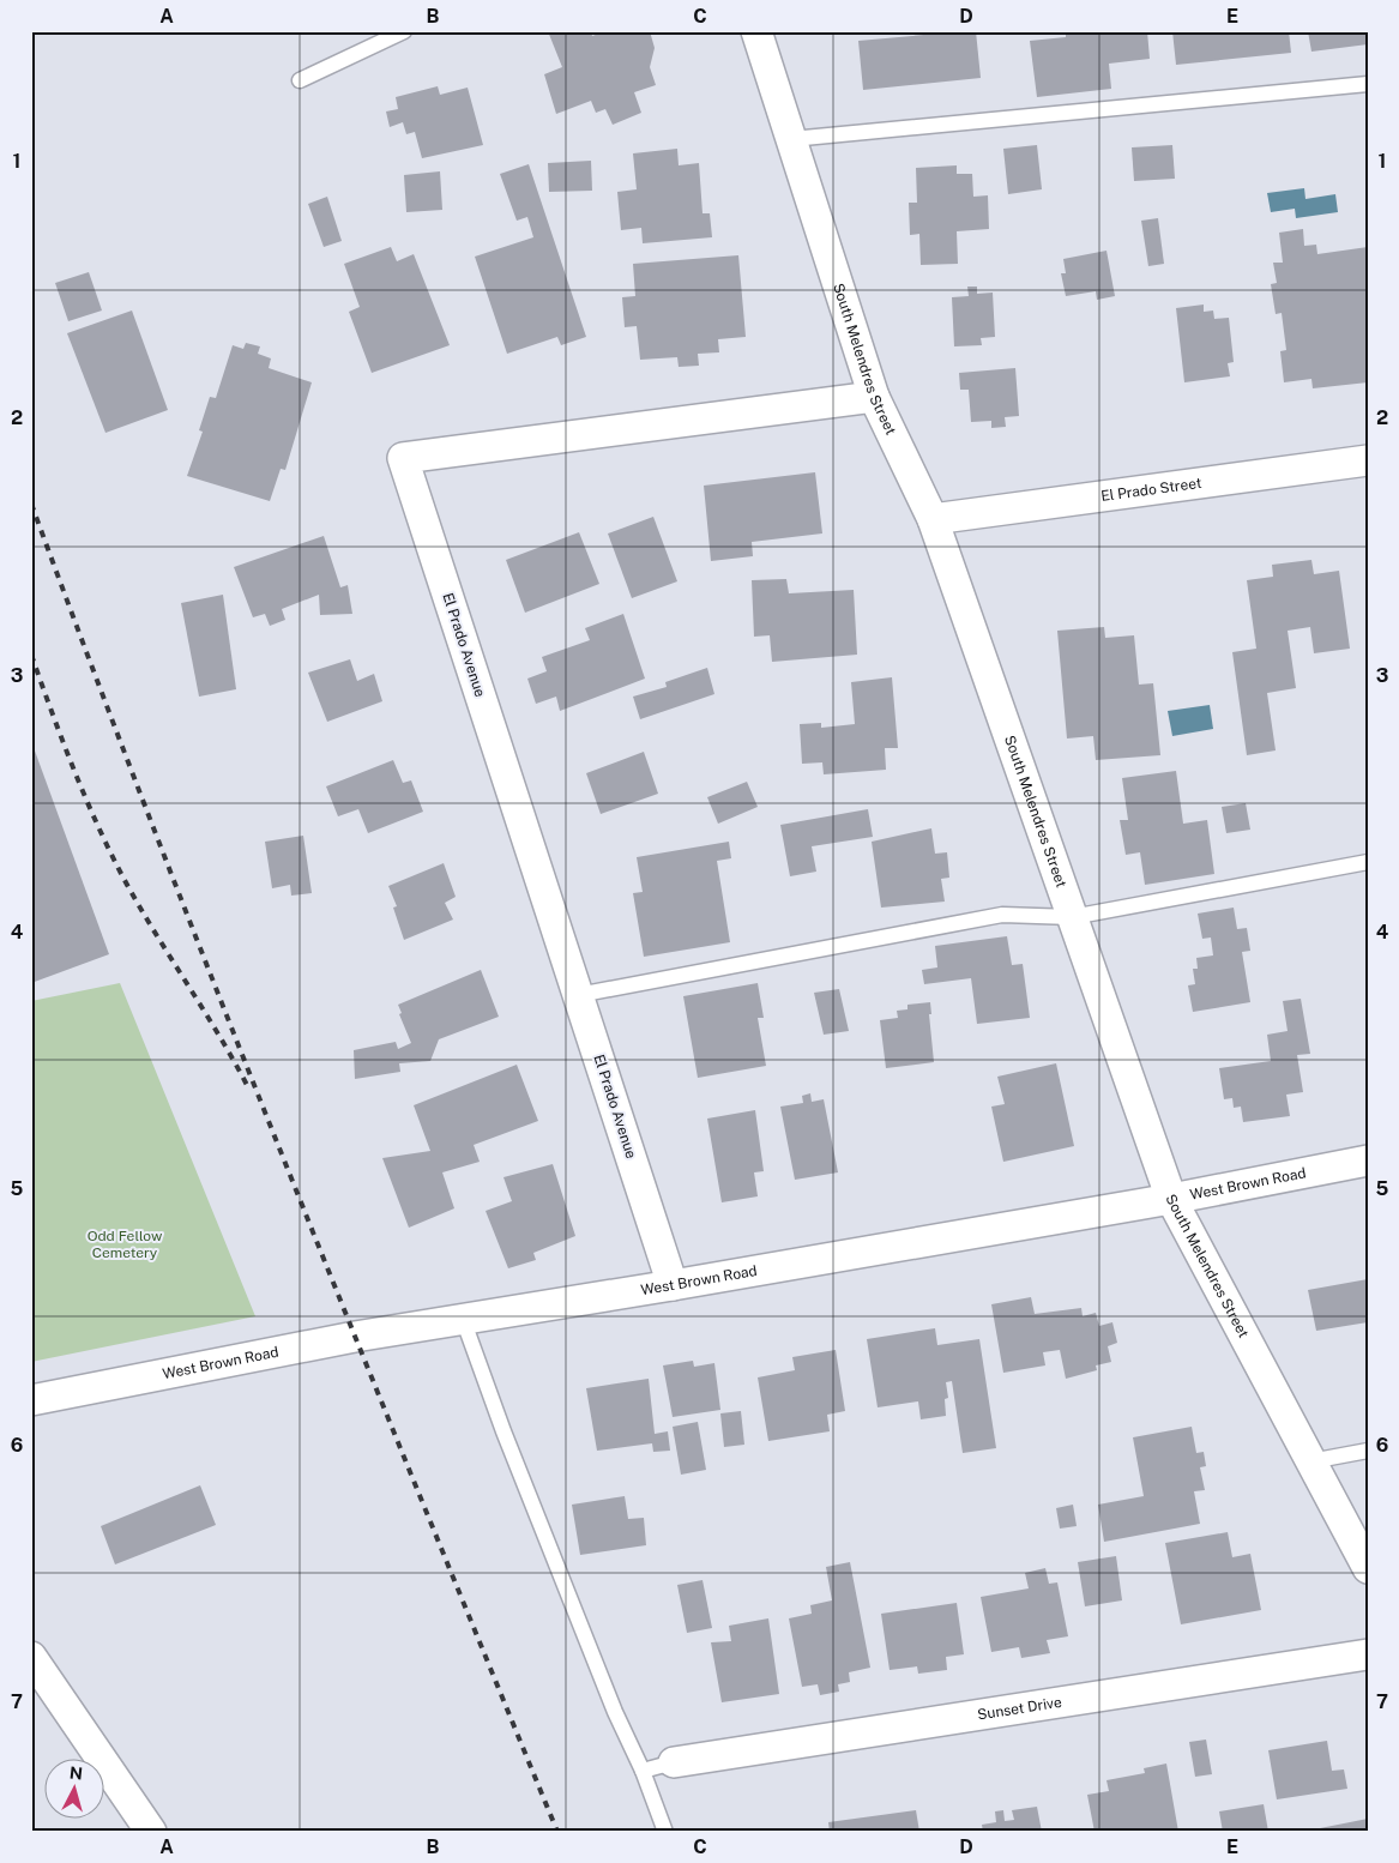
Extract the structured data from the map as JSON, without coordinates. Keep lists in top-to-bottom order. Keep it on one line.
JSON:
{"streets":{"street":["South Melendres Street","El Prado Street","El Prado Avenue","West Brown Road","Sunset Drive"]},"crossings":[["South Melendres Street","El Prado Street"],["South Melendres Street","El Prado Avenue"],["South Melendres Street","West Brown Road"],["El Prado Avenue","West Brown Road"]],"parks":["Odd Fellow Cemetery"],"north":"top","grid":{"columns":["A","B","C","D","E"],"rows":["1","2","3","4","5","6","7"]}}
